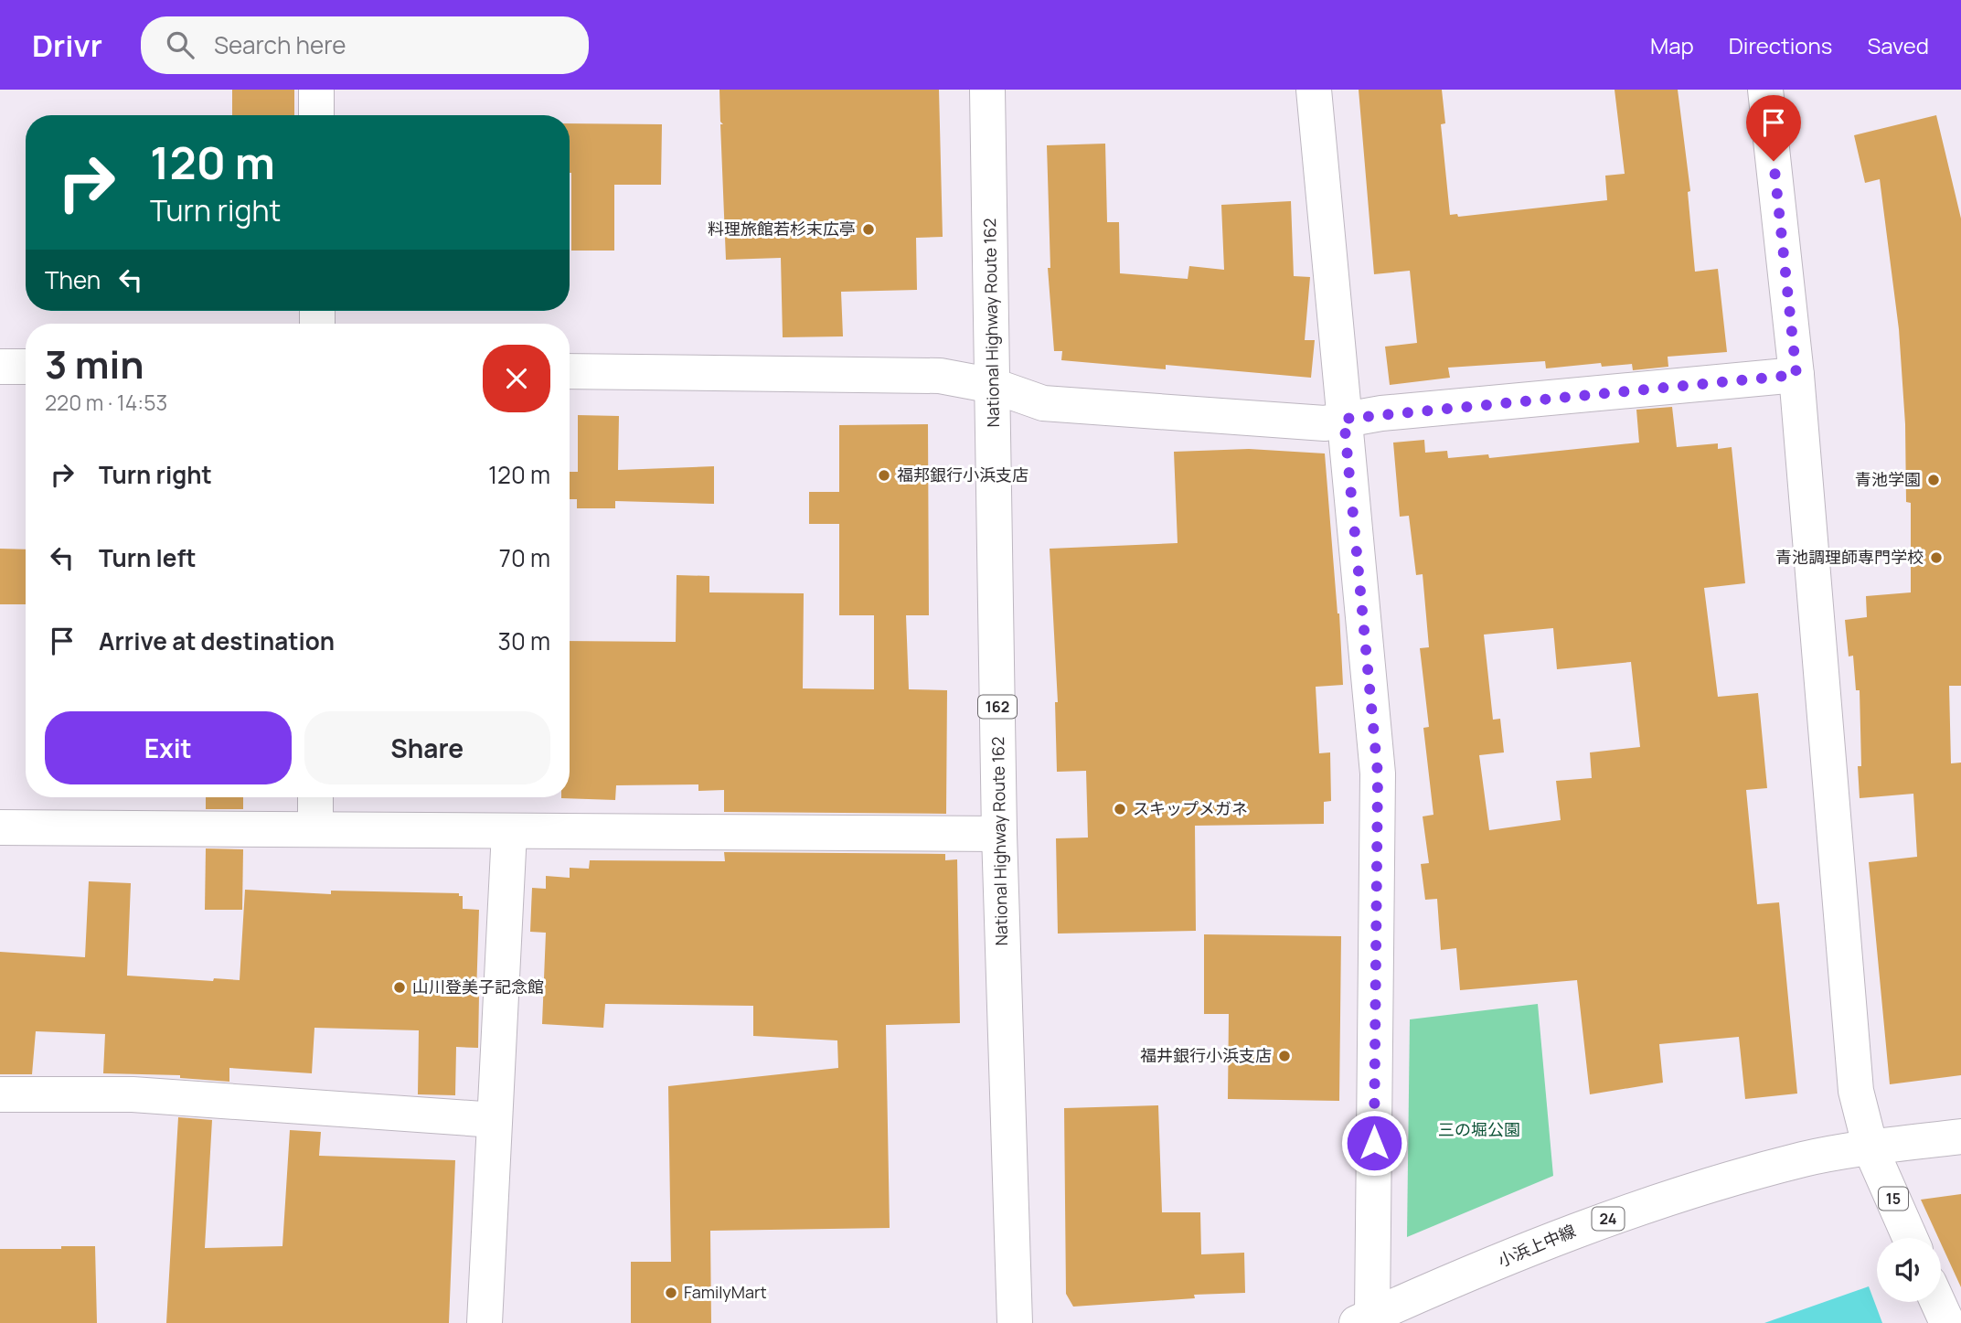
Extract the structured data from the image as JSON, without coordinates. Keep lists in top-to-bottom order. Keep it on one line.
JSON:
{"streets":{"main road":["National Highway Route 162","162","15","24","小浜上中線"]},"crossings":[["15","小浜上中線"]],"parks":["三の堀公園"],"places":["料理旅館若杉末広亭","福邦銀行小浜支店","青池学園","青池調理師専門学校","スキップメガネ","山川登美子記念館","福井銀行小浜支店","FamilyMart"],"page":{"header":"Drivr","search":"Search here","nav":["Map","Directions","Saved"],"turn":["120 m","Turn right"],"then":"Then","heading":["3 min","220 m · 14:53"],"list":[{"name":"Turn right","value":"120 m"},{"name":"Turn left","value":"70 m"},{"name":"Arrive at destination","value":"30 m"}],"buttons":["Exit","Share"]}}
